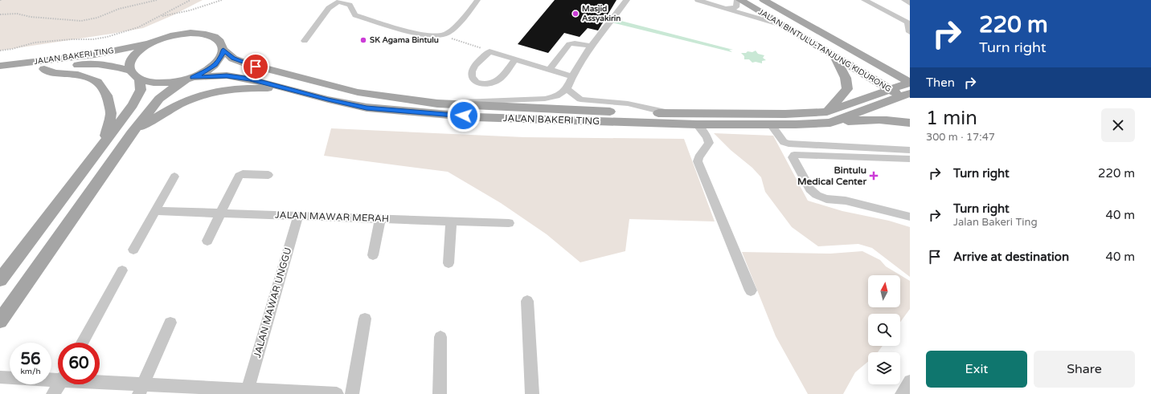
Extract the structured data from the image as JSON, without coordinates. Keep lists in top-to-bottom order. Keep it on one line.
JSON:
{"streets":{"main road":["JALAN BINTULU-TANJUNG KIDURONG","JALAN BAKERI TING"],"street":["JALAN MAWAR MERAH","JALAN MAWAR UNGGU"]},"crossings":[["JALAN BINTULU-TANJUNG KIDURONG","JALAN BAKERI TING"],["JALAN MAWAR MERAH","JALAN MAWAR UNGGU"]],"places":{"other":["Masjid Assyakirin","SK Agama Bintulu"],"health":["Bintulu Medical Center"]},"north":"top","page":{"turn":["220 m","Turn right"],"then":"Then","heading":["1 min","300 m · 17:47"],"list":[{"name":"Turn right","value":"220 m"},{"name":"Turn right","note":"Jalan Bakeri Ting","value":"40 m"},{"name":"Arrive at destination","value":"40 m"}],"speed":"56 km/h","limit":"60","buttons":["Exit","Share"]}}
